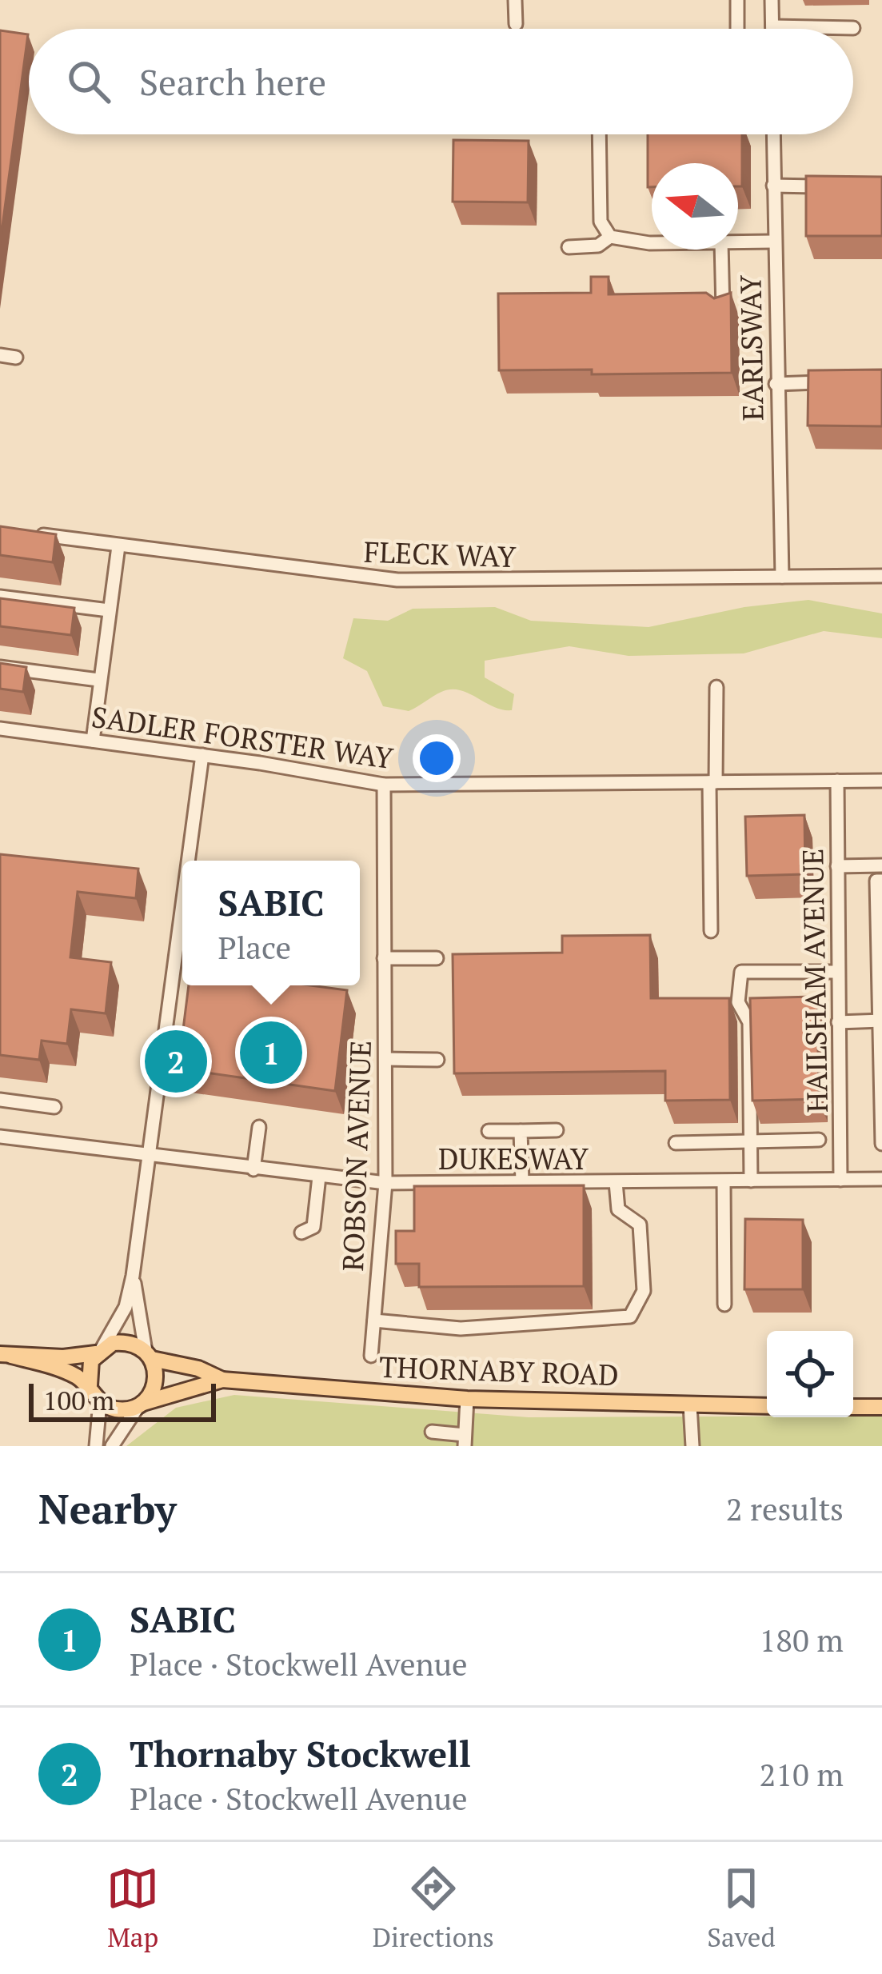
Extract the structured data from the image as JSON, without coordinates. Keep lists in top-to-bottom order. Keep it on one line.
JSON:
{"streets":{"main road":["THORNABY ROAD"],"street":["EARLSWAY","FLECK WAY","SADLER FORSTER WAY","HAILSHAM AVENUE","ROBSON AVENUE","DUKESWAY"]},"crossings":[["EARLSWAY","FLECK WAY"],["SADLER FORSTER WAY","HAILSHAM AVENUE"],["SADLER FORSTER WAY","ROBSON AVENUE"],["HAILSHAM AVENUE","DUKESWAY"],["ROBSON AVENUE","DUKESWAY"]],"scale_bar":"100 m","north":"left","page":{"search":"Search here","popup":["SABIC","Place"],"pins":["1","2"],"scale":"100 m","heading":["Nearby","2 results"],"list":[{"mark":"1","name":"SABIC","note":"Place · Stockwell Avenue","value":"180 m"},{"mark":"2","name":"Thornaby Stockwell","note":"Place · Stockwell Avenue","value":"210 m"}],"nav":["Map","Directions","Saved"]}}
